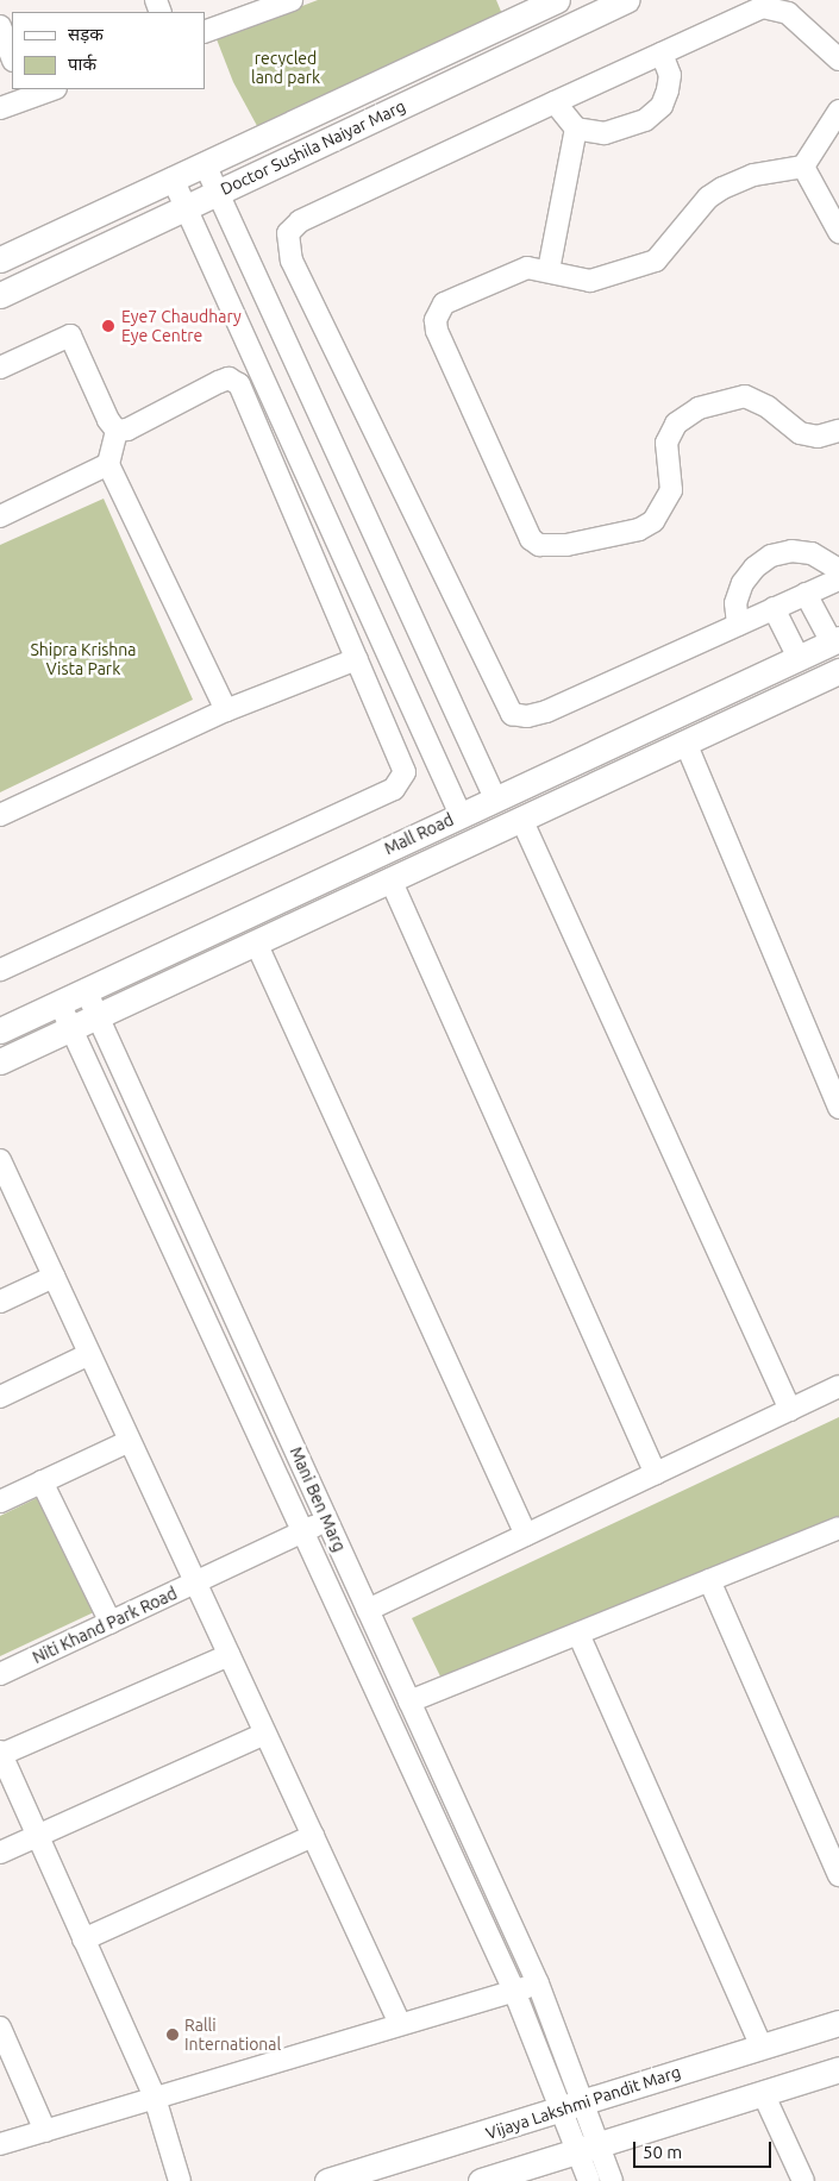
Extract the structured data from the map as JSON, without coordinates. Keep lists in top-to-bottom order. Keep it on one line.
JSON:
{"streets":{"street":["Doctor Sushila Naiyar Marg","Mall Road","Mani Ben Marg","Niti Khand Park Road","Vijaya Lakshmi Pandit Marg"]},"crossings":[["Mall Road","Mani Ben Marg"],["Mani Ben Marg","Vijaya Lakshmi Pandit Marg"]],"parks":["recycled land park","Shipra Krishna Vista Park"],"places":["Eye7 Chaudhary Eye Centre","Ralli International"],"legend":["सड़क","पार्क"],"scale_bar":"50 m"}
